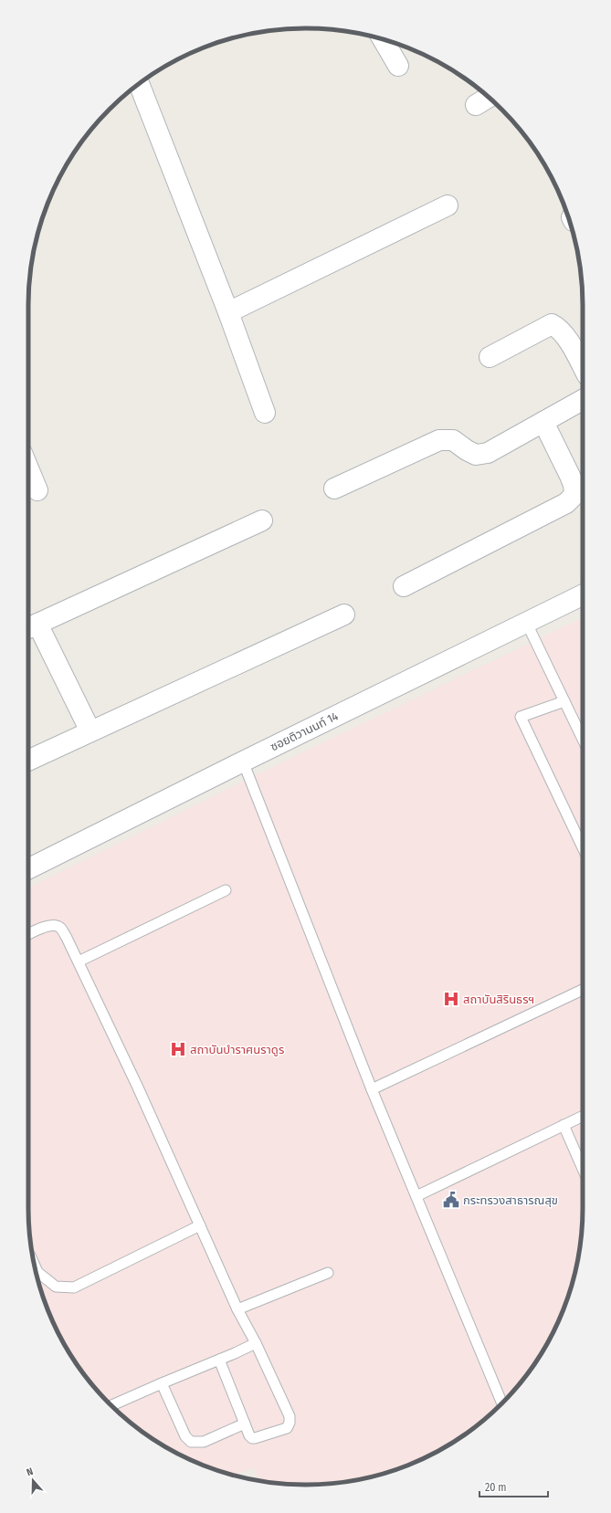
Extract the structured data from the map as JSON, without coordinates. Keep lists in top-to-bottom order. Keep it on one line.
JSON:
{"streets":{"street":["ซอยติวานนท์ 14"]},"places":{"hospital":["สถาบันสิรินธรฯ","สถาบันบำราศนราดูร"],"public building":["กระทรวงสาธารณสุข"]},"scale_bar":"20 m","north":"top"}
